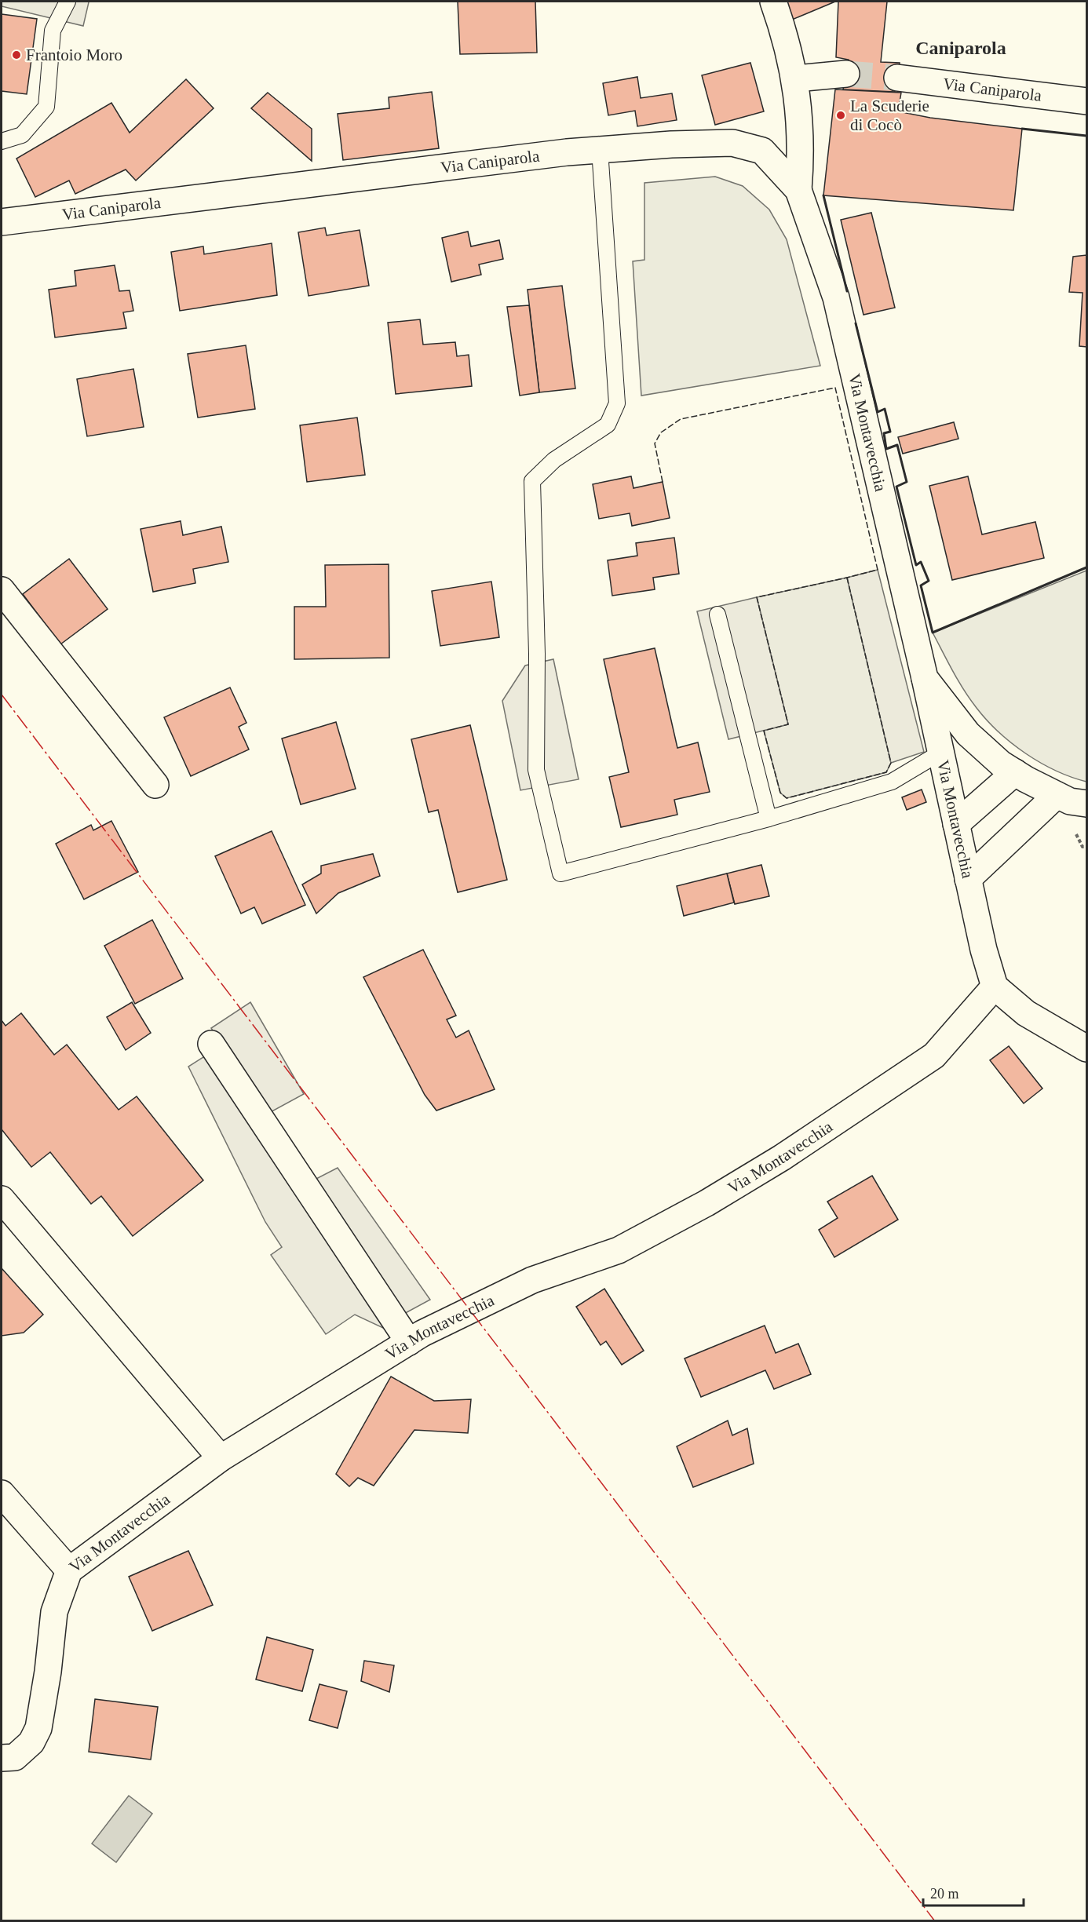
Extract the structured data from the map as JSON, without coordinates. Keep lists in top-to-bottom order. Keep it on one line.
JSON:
{"streets":{"street":["Via Caniparola","Via Montavecchia"]},"crossings":[["Via Caniparola","Via Montavecchia"]],"districts":["Caniparola"],"places":["Frantoio Moro","La Scuderie di Cocò"],"scale_bar":"20 m"}
